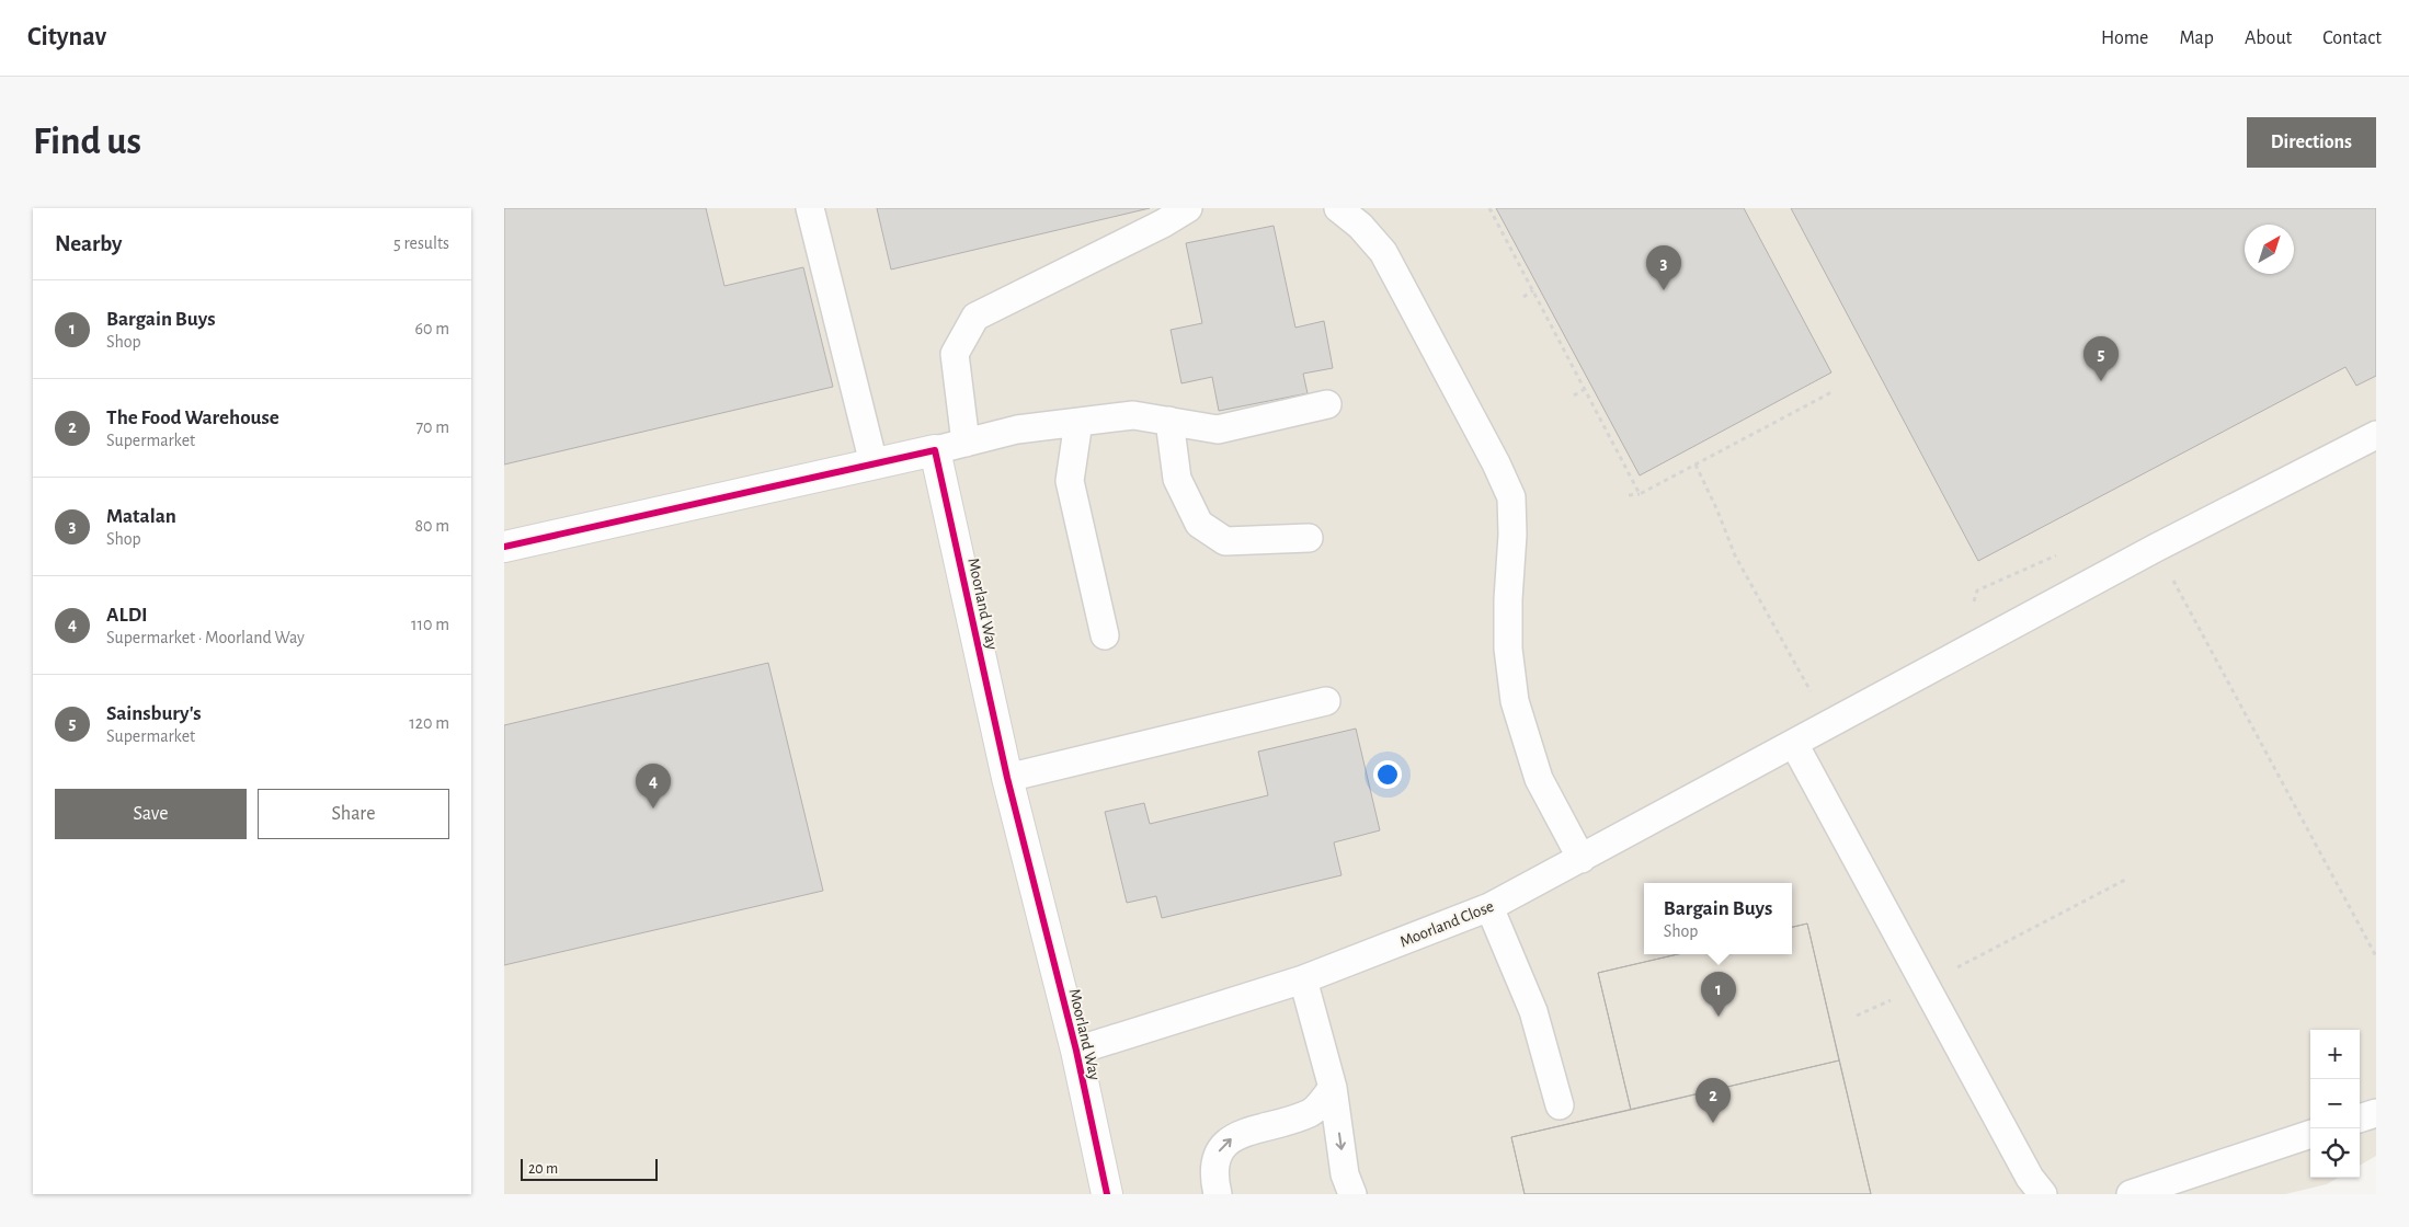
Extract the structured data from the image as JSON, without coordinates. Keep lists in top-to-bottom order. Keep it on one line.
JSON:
{"streets":{"street":["Moorland Way"],"lane":["Moorland Close"]},"crossings":[["Moorland Way","Moorland Close"]],"scale_bar":"20 m","north":"top right","page":{"header":"Citynav","nav":["Home","Map","About","Contact"],"buttons":["Directions",["Save","Share"]],"title":"Find us","heading":["Nearby","5 results"],"pins":["3","5","4","1","2"],"list":[{"mark":"1","name":"Bargain Buys","note":"Shop","value":"60 m"},{"mark":"2","name":"The Food Warehouse","note":"Supermarket","value":"70 m"},{"mark":"3","name":"Matalan","note":"Shop","value":"80 m"},{"mark":"4","name":"ALDI","note":"Supermarket · Moorland Way","value":"110 m"},{"mark":"5","name":"Sainsbury's","note":"Supermarket","value":"120 m"}],"popup":["Bargain Buys","Shop"],"map_buttons":["+","−"],"scale":"20 m"}}
